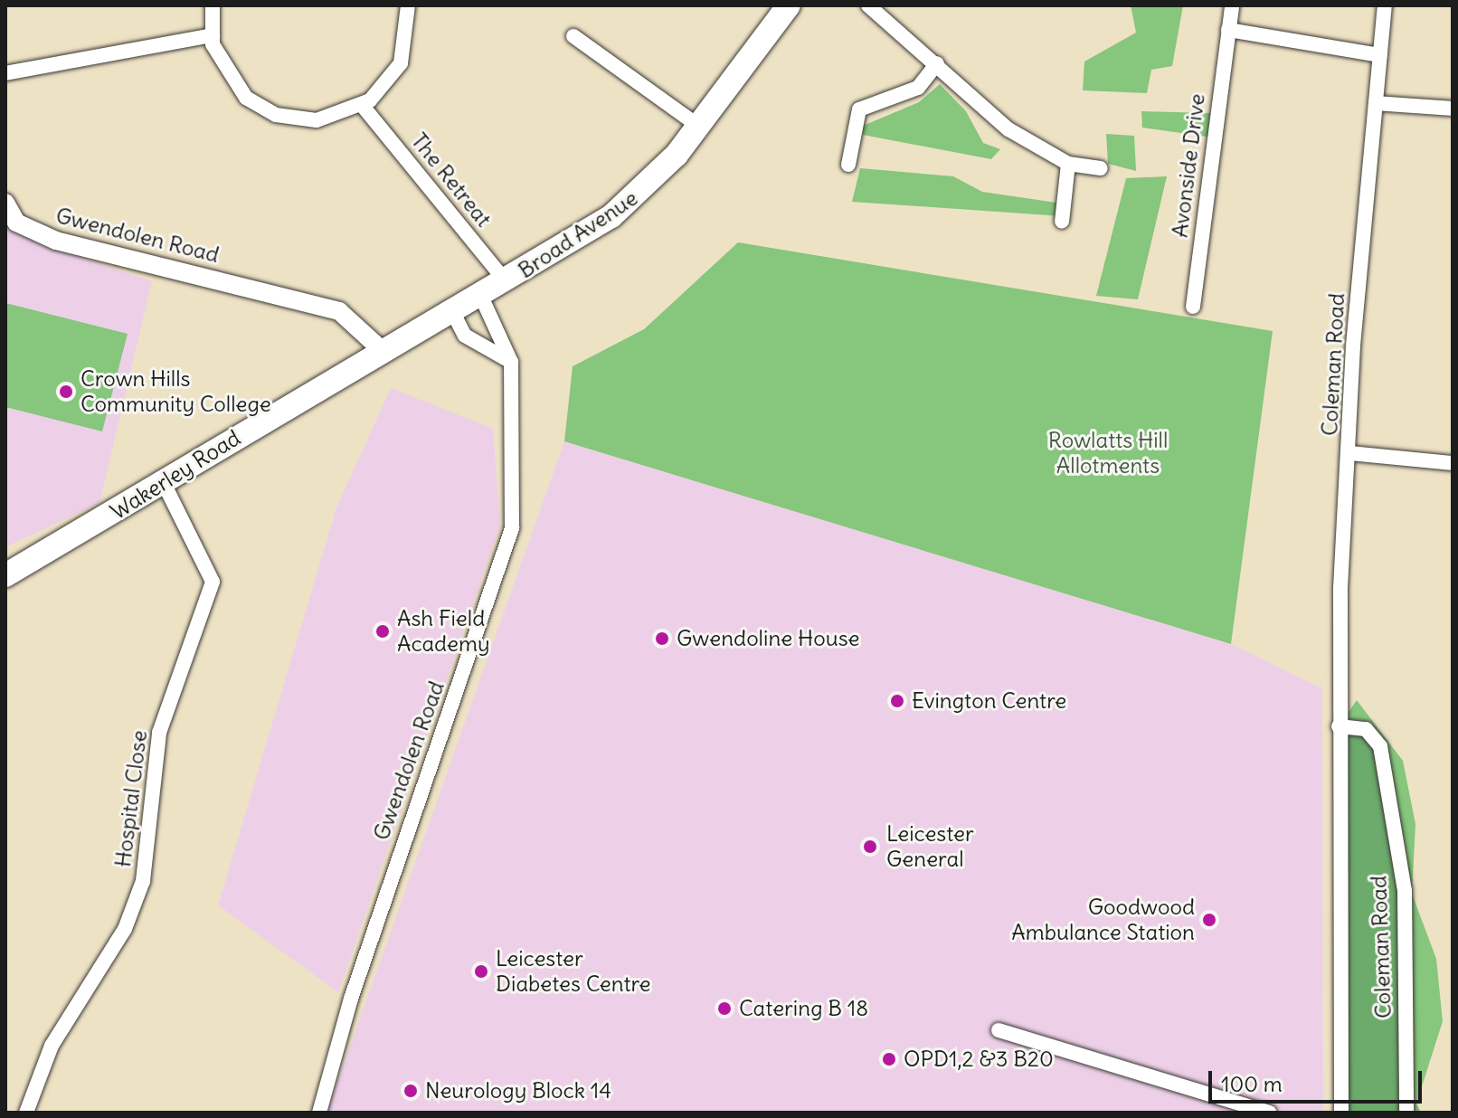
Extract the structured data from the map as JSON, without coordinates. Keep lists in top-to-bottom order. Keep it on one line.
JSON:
{"streets":{"highway":["Broad Avenue","Wakerley Road"],"street":["Avonside Drive","The Retreat","Gwendolen Road","Coleman Road","Hospital Close"]},"crossings":[["The Retreat","Broad Avenue"],["Broad Avenue","Gwendolen Road"],["Broad Avenue","Wakerley Road"],["Gwendolen Road","Wakerley Road"],["Wakerley Road","Hospital Close"]],"parks":["Rowlatts Hill Allotments"],"places":["Crown Hills Community College","Ash Field Academy","Gwendoline House","Evington Centre","Leicester General","Goodwood Ambulance Station","Leicester Diabetes Centre","Catering B 18","OPD1,2 &3 B20","Neurology Block 14"],"scale_bar":"100 m"}
